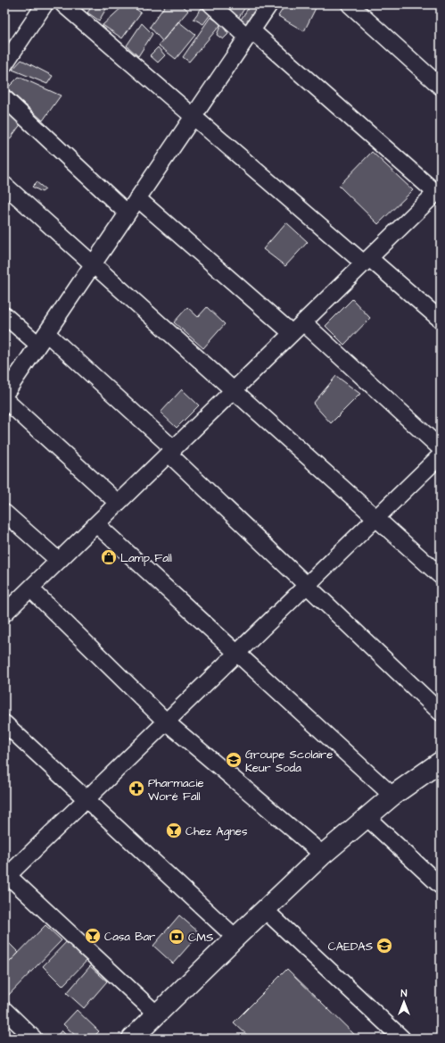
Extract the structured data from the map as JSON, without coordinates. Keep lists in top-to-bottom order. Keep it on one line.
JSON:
{"places":{"shop":["Lamp Fall"],"school or university":["Groupe Scolaire Keur Soda","CAEDAS"],"pharmacy":["Pharmacie Woré Fall"],"bar":["Chez Agnes","Casa Bar"],"bank":["CMS"]},"north":"top"}
